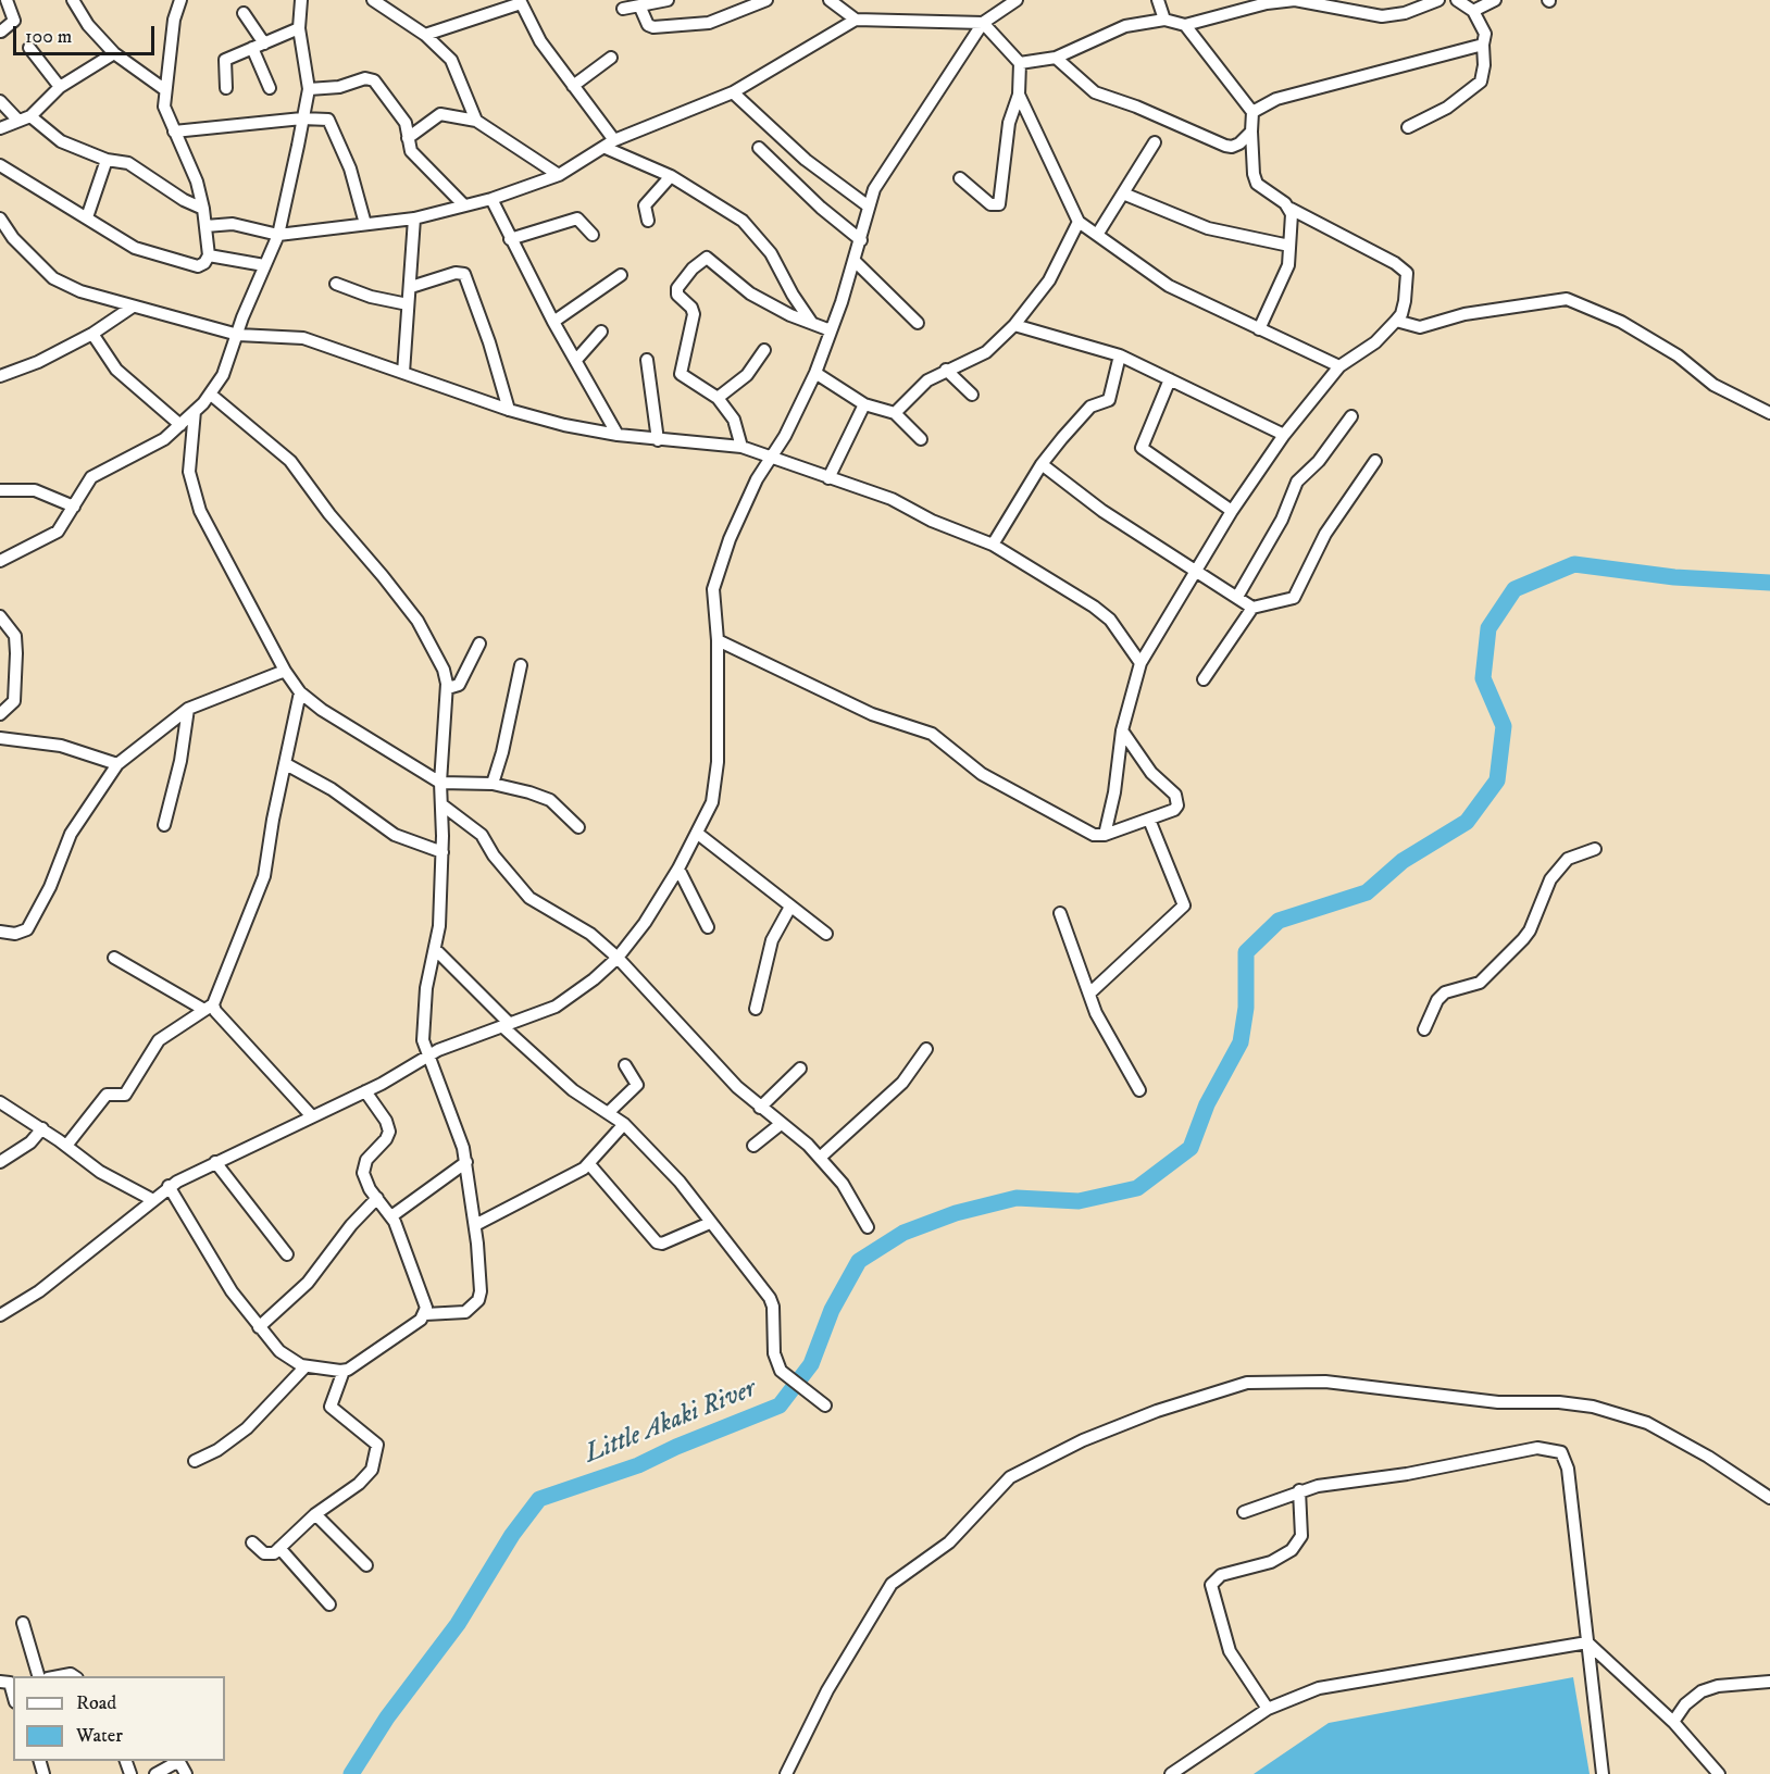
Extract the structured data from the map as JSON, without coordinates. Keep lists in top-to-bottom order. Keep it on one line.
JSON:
{"water":["Little Akaki River"],"legend":["Road","Water"],"scale_bar":"100 m"}
